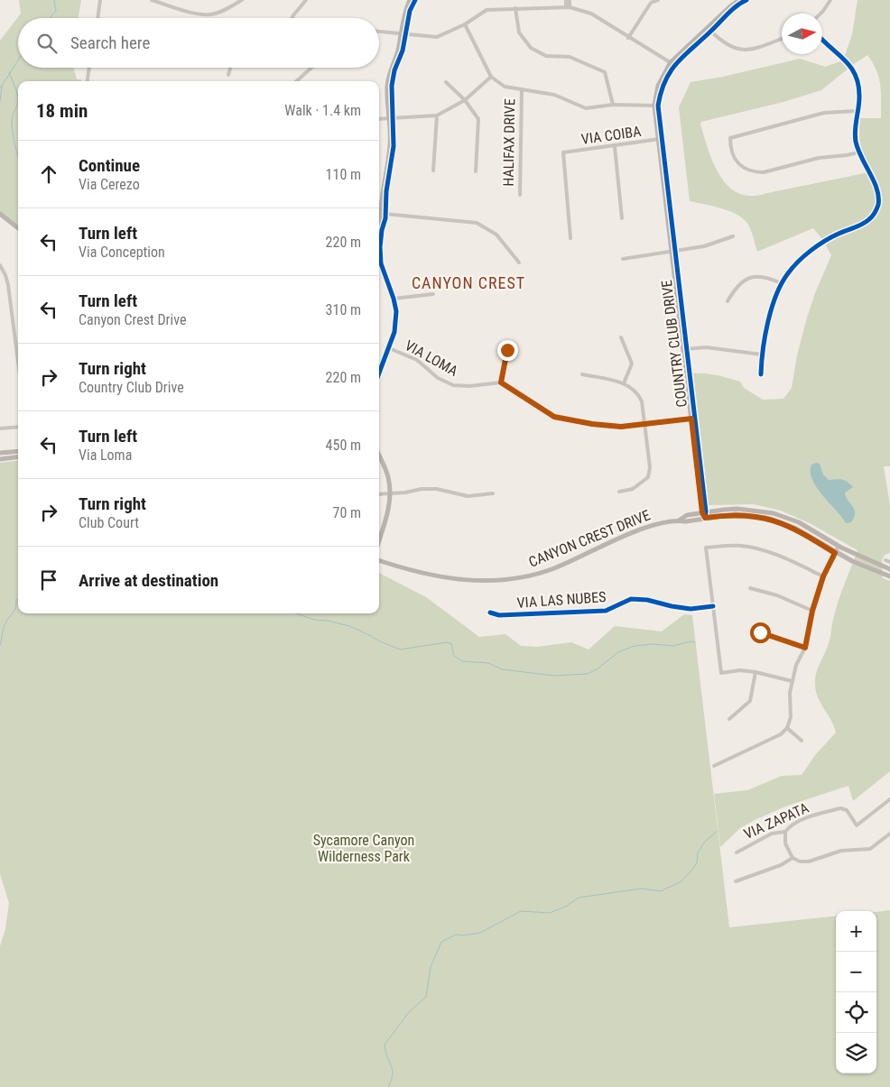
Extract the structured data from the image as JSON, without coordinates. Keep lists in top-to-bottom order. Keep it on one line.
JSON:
{"streets":{"street":["VIA COIBA","HALIFAX DRIVE","COUNTRY CLUB DRIVE","VIA LOMA","CANYON CREST DRIVE","VIA LAS NUBES","VIA ZAPATA"]},"crossings":[["VIA COIBA","COUNTRY CLUB DRIVE"],["COUNTRY CLUB DRIVE","CANYON CREST DRIVE"]],"districts":["CANYON CREST"],"parks":["Sycamore Canyon Wilderness Park"],"north":"right","page":{"search":"Search here","heading":["18 min","Walk · 1.4 km"],"list":[["Continue","Via Cerezo","110 m"],["Turn left","Via Conception","220 m"],["Turn left","Canyon Crest Drive","310 m"],["Turn right","Country Club Drive","220 m"],["Turn left","Via Loma","450 m"],["Turn right","Club Court","70 m"],"Arrive at destination"],"map_buttons":["+","−"]}}
